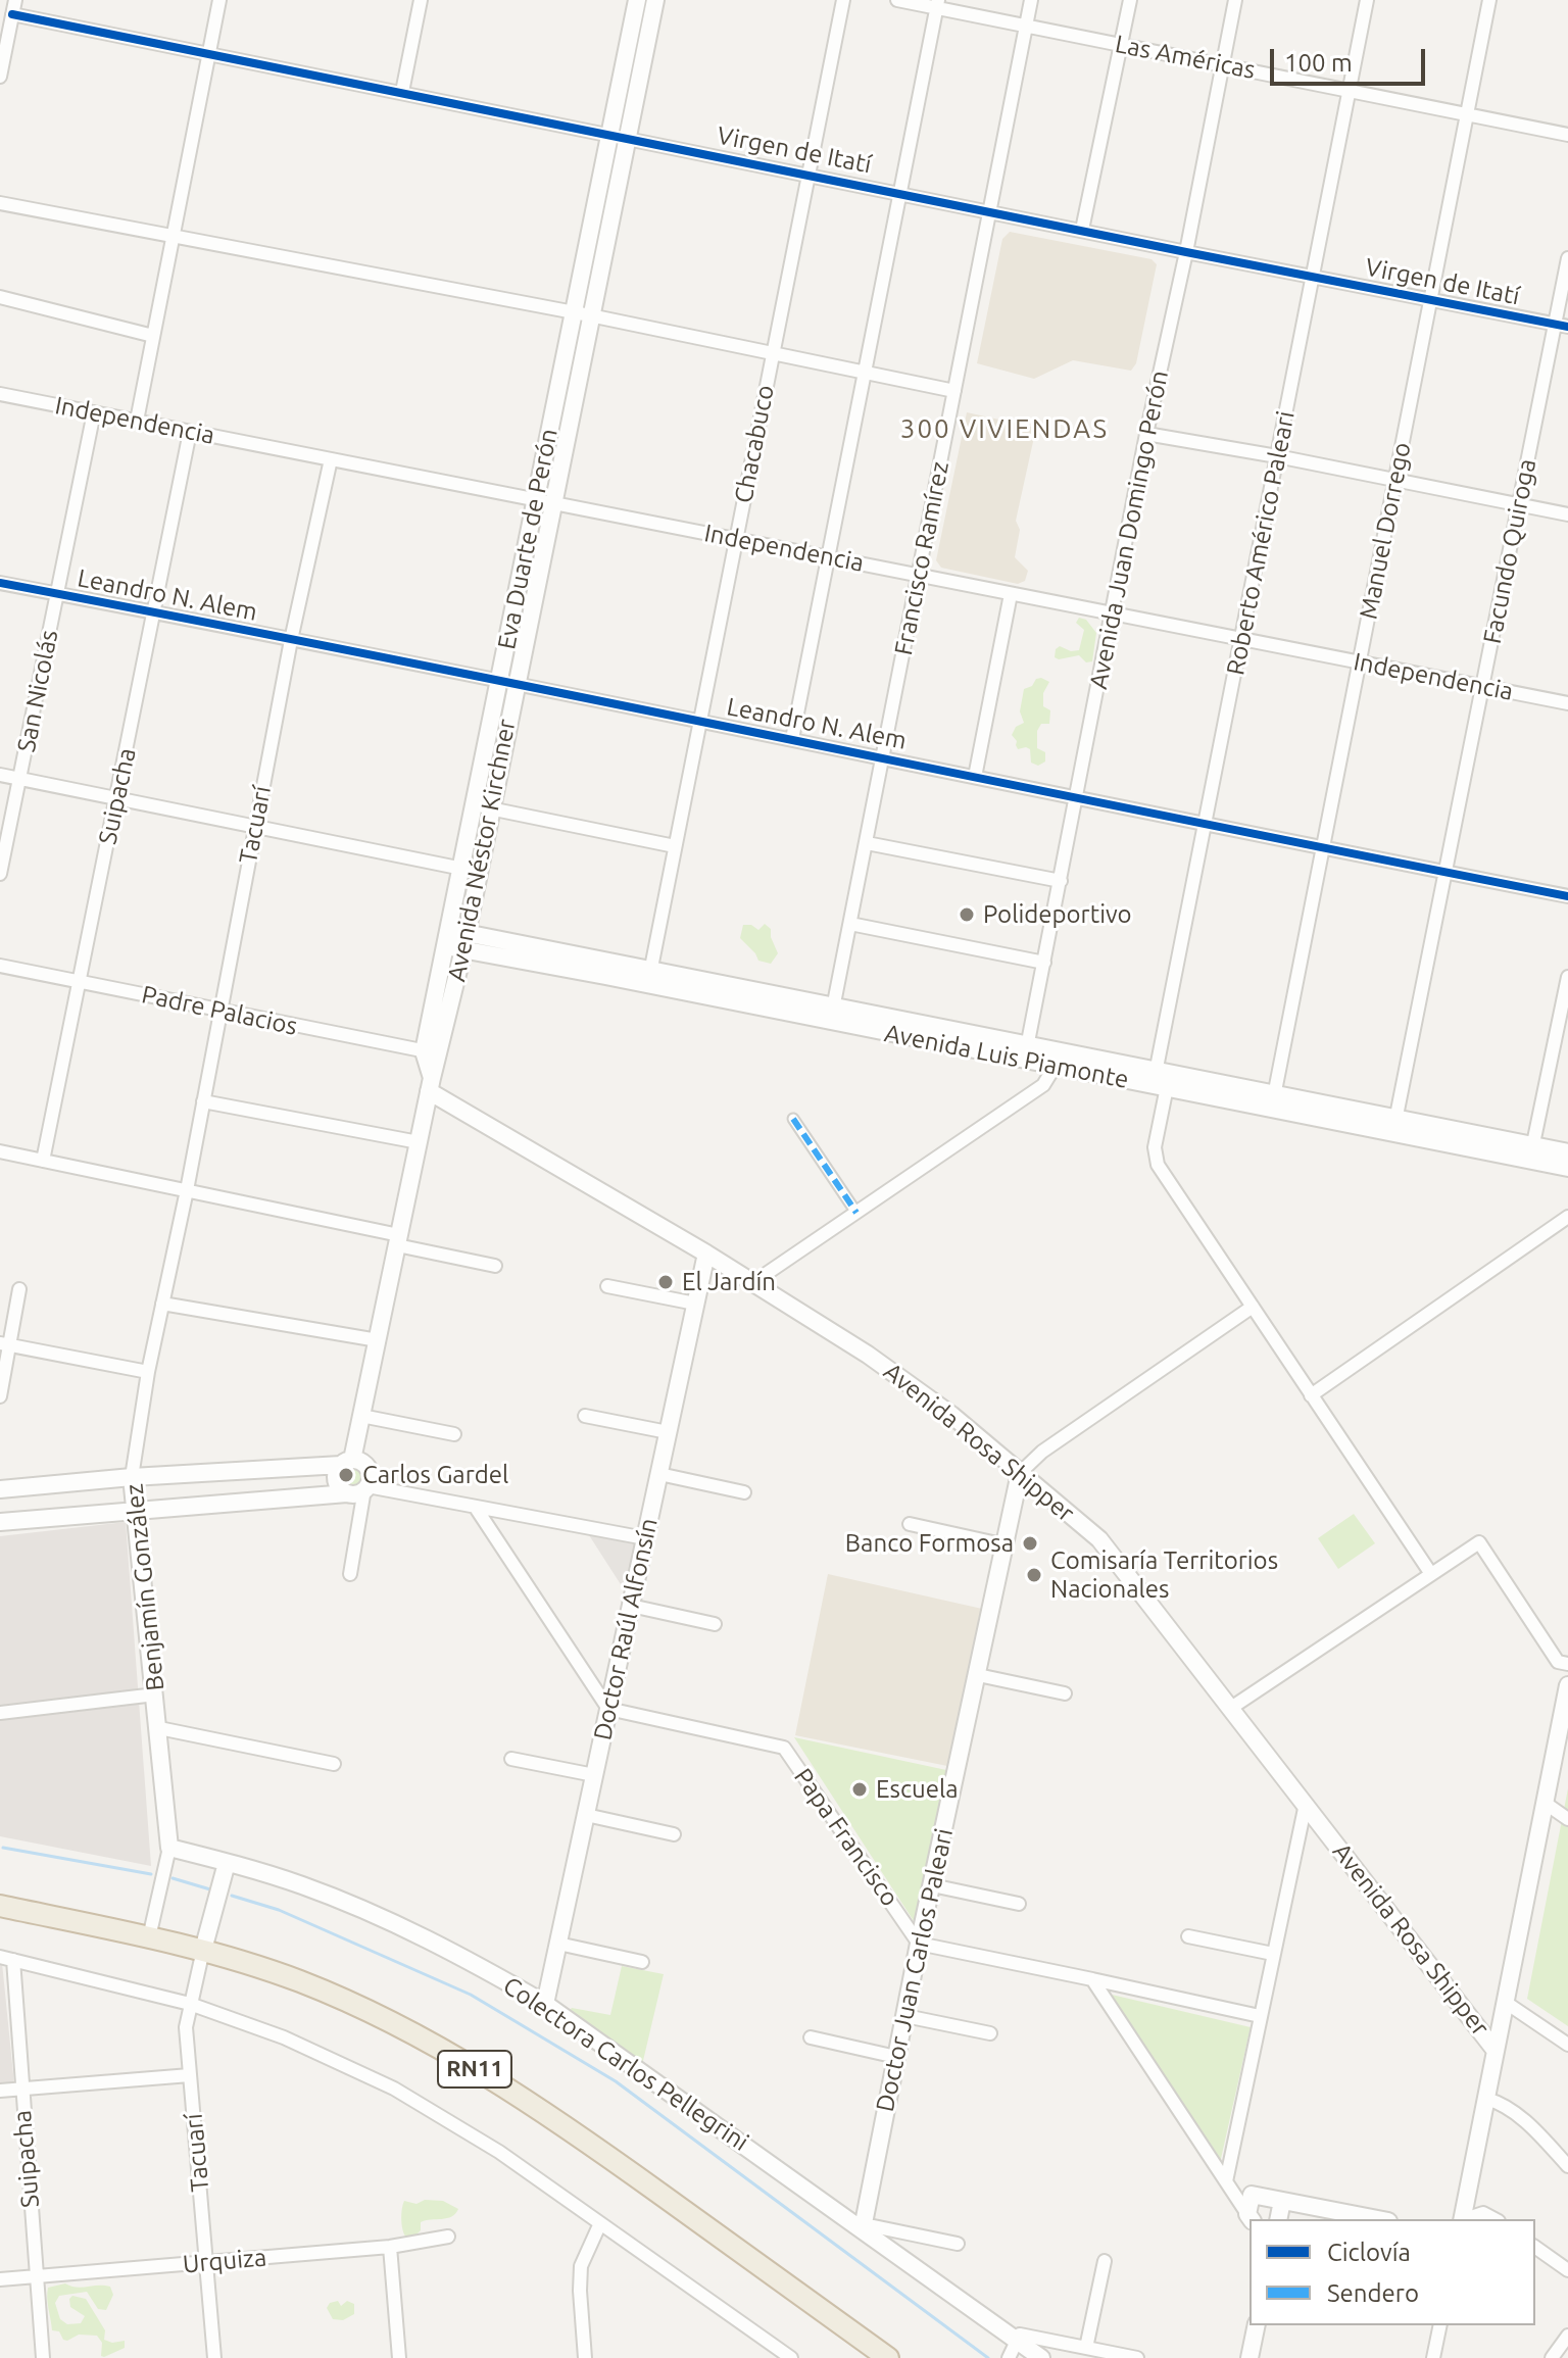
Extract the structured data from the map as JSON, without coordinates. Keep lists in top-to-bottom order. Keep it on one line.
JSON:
{"streets":{"highway":["RN11"],"street":["Las Américas","Virgen de Itatí","Independencia","Chacabuco","Avenida Juan Domingo Perón","Manuel Dorrego","Eva Duarte de Perón","Roberto Américo Paleari","Facundo Quiroga","Francisco Ramírez","Leandro N. Alem","San Nicolás","Suipacha","Tacuarí","Avenida Néstor Kirchner","Padre Palacios","Avenida Luis Piamonte","Avenida Rosa Shipper","Benjamín González","Doctor Raúl Alfonsín","Papa Francisco","Doctor Juan Carlos Paleari","Colectora Carlos Pellegrini","Urquiza"]},"crossings":[["Las Américas","Avenida Juan Domingo Perón"],["Las Américas","Manuel Dorrego"],["Las Américas","Roberto Américo Paleari"],["Las Américas","Francisco Ramírez"],["Virgen de Itatí","Chacabuco"],["Virgen de Itatí","Avenida Juan Domingo Perón"],["Virgen de Itatí","Manuel Dorrego"],["Virgen de Itatí","Eva Duarte de Perón"],["Virgen de Itatí","Roberto Américo Paleari"],["Virgen de Itatí","Facundo Quiroga"],["Virgen de Itatí","Francisco Ramírez"],["Independencia","Chacabuco"],["Independencia","Avenida Juan Domingo Perón"],["Independencia","Manuel Dorrego"],["Independencia","Eva Duarte de Perón"],["Independencia","Roberto Américo Paleari"],["Independencia","Facundo Quiroga"],["Independencia","Francisco Ramírez"],["Independencia","San Nicolás"],["Independencia","Suipacha"],["Independencia","Tacuarí"],["Chacabuco","Leandro N. Alem"],["Chacabuco","Avenida Luis Piamonte"],["Avenida Juan Domingo Perón","Leandro N. Alem"],["Avenida Juan Domingo Perón","Avenida Luis Piamonte"],["Manuel Dorrego","Leandro N. Alem"],["Manuel Dorrego","Avenida Luis Piamonte"],["Eva Duarte de Perón","Leandro N. Alem"],["Eva Duarte de Perón","Avenida Néstor Kirchner"],["Eva Duarte de Perón","Padre Palacios"],["Eva Duarte de Perón","Avenida Luis Piamonte"],["Eva Duarte de Perón","Avenida Rosa Shipper"],["Roberto Américo Paleari","Leandro N. Alem"],["Roberto Américo Paleari","Avenida Luis Piamonte"],["Facundo Quiroga","Leandro N. Alem"],["Facundo Quiroga","Avenida Luis Piamonte"],["Francisco Ramírez","Leandro N. Alem"],["Francisco Ramírez","Avenida Luis Piamonte"],["Leandro N. Alem","San Nicolás"],["Leandro N. Alem","Suipacha"],["Leandro N. Alem","Tacuarí"],["Suipacha","Padre Palacios"],["Suipacha","Urquiza"],["Tacuarí","Padre Palacios"],["Tacuarí","Benjamín González"],["Tacuarí","RN11"],["Tacuarí","Urquiza"],["Avenida Néstor Kirchner","Padre Palacios"],["Avenida Néstor Kirchner","Avenida Luis Piamonte"],["Avenida Rosa Shipper","Doctor Raúl Alfonsín"],["Avenida Rosa Shipper","Doctor Juan Carlos Paleari"],["Benjamín González","Colectora Carlos Pellegrini"],["Benjamín González","RN11"],["Doctor Raúl Alfonsín","Papa Francisco"],["Doctor Raúl Alfonsín","Colectora Carlos Pellegrini"],["Papa Francisco","Doctor Juan Carlos Paleari"],["Doctor Juan Carlos Paleari","Colectora Carlos Pellegrini"]],"districts":["300 VIVIENDAS"],"places":["Polideportivo","El Jardín","Carlos Gardel","Banco Formosa","Comisaría Territorios Nacionales","Escuela"],"legend":["Ciclovía","Sendero"],"scale_bar":"100 m"}
